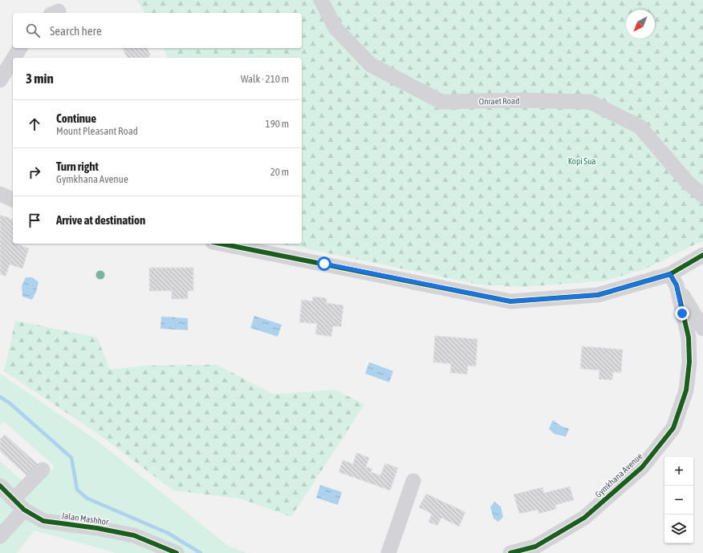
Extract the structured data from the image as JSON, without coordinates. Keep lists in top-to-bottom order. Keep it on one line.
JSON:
{"streets":{"street":["Onraet Road","Gymkhana Avenue","Jalan Mashhor"]},"parks":["Kopi Sua"],"north":"bottom left","page":{"search":"Search here","heading":["3 min","Walk · 210 m"],"list":[["Continue","Mount Pleasant Road","190 m"],["Turn right","Gymkhana Avenue","20 m"],"Arrive at destination"],"map_buttons":["+","−"]}}
